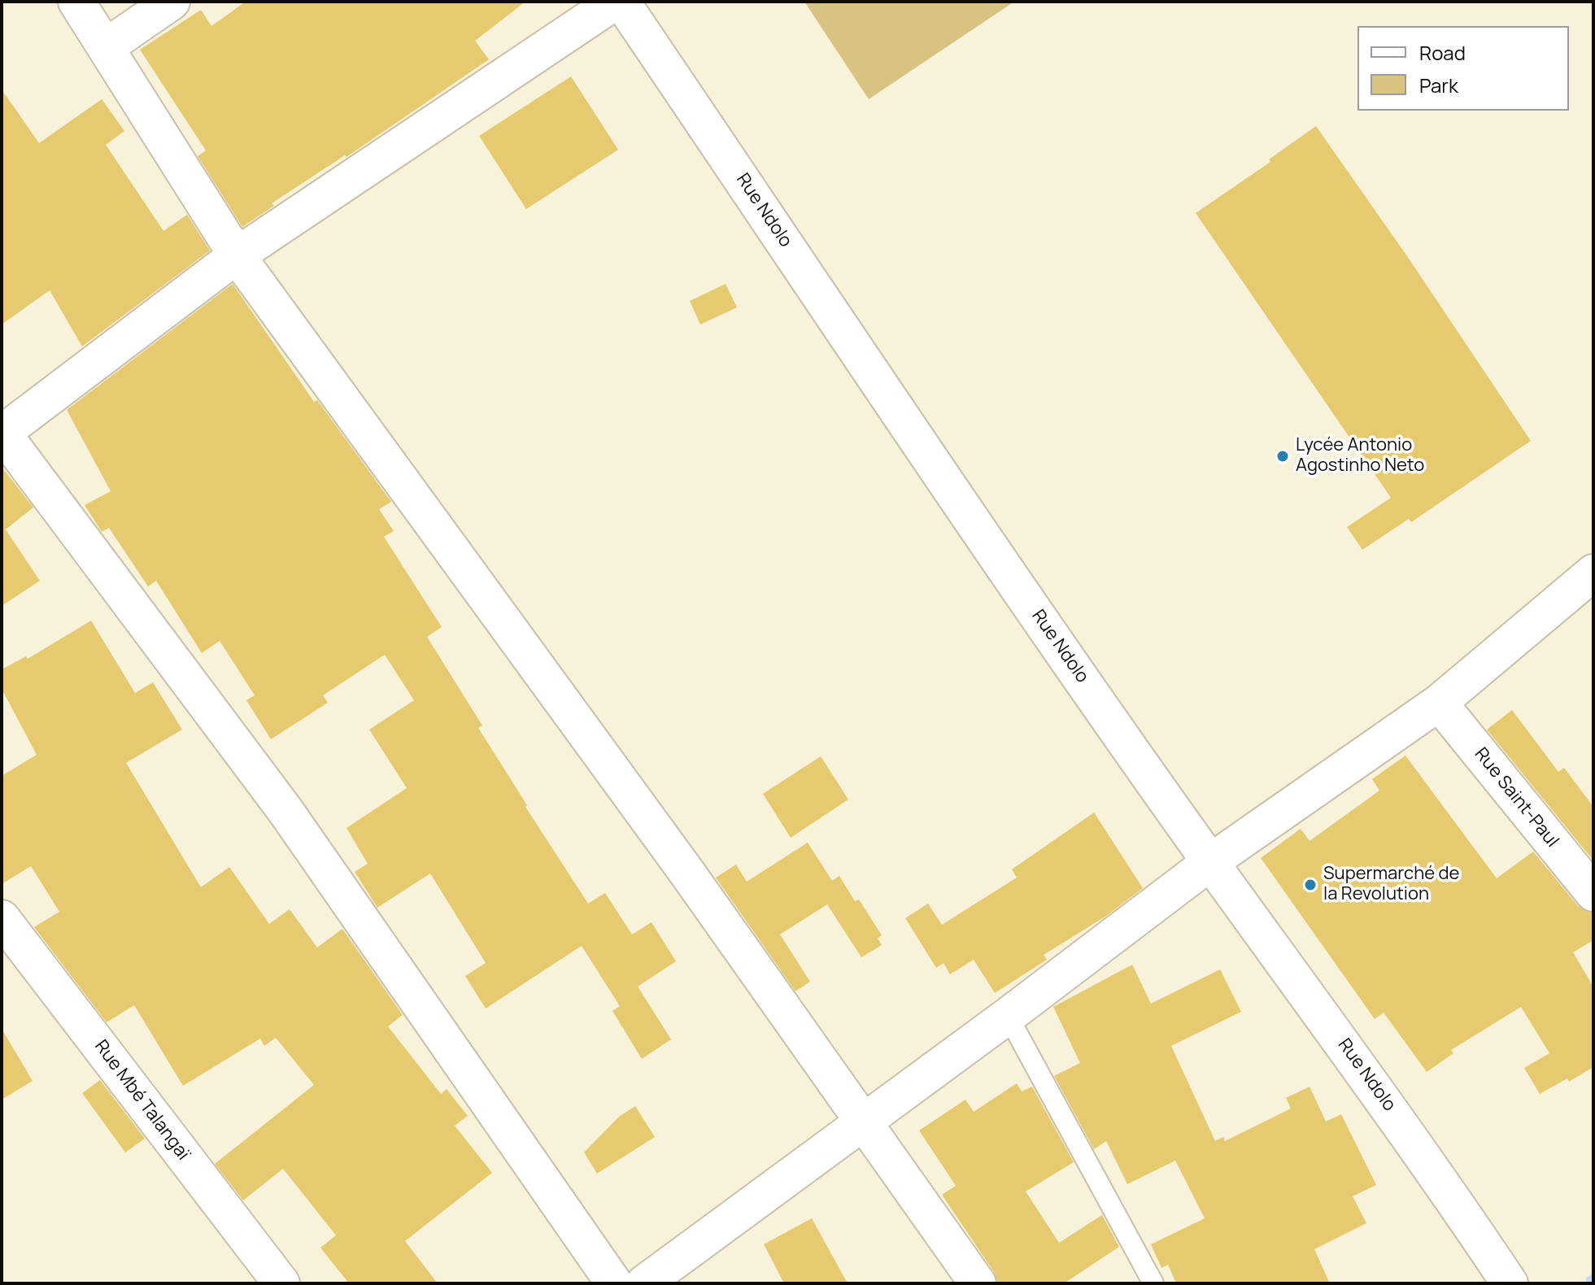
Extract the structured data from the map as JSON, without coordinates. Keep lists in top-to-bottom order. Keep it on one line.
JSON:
{"streets":{"street":["Rue Ndolo","Rue Saint-Paul","Rue Mbé Talangaï"]},"places":["Lycée Antonio Agostinho Neto","Supermarché de la Revolution"],"legend":["Road","Park"]}
